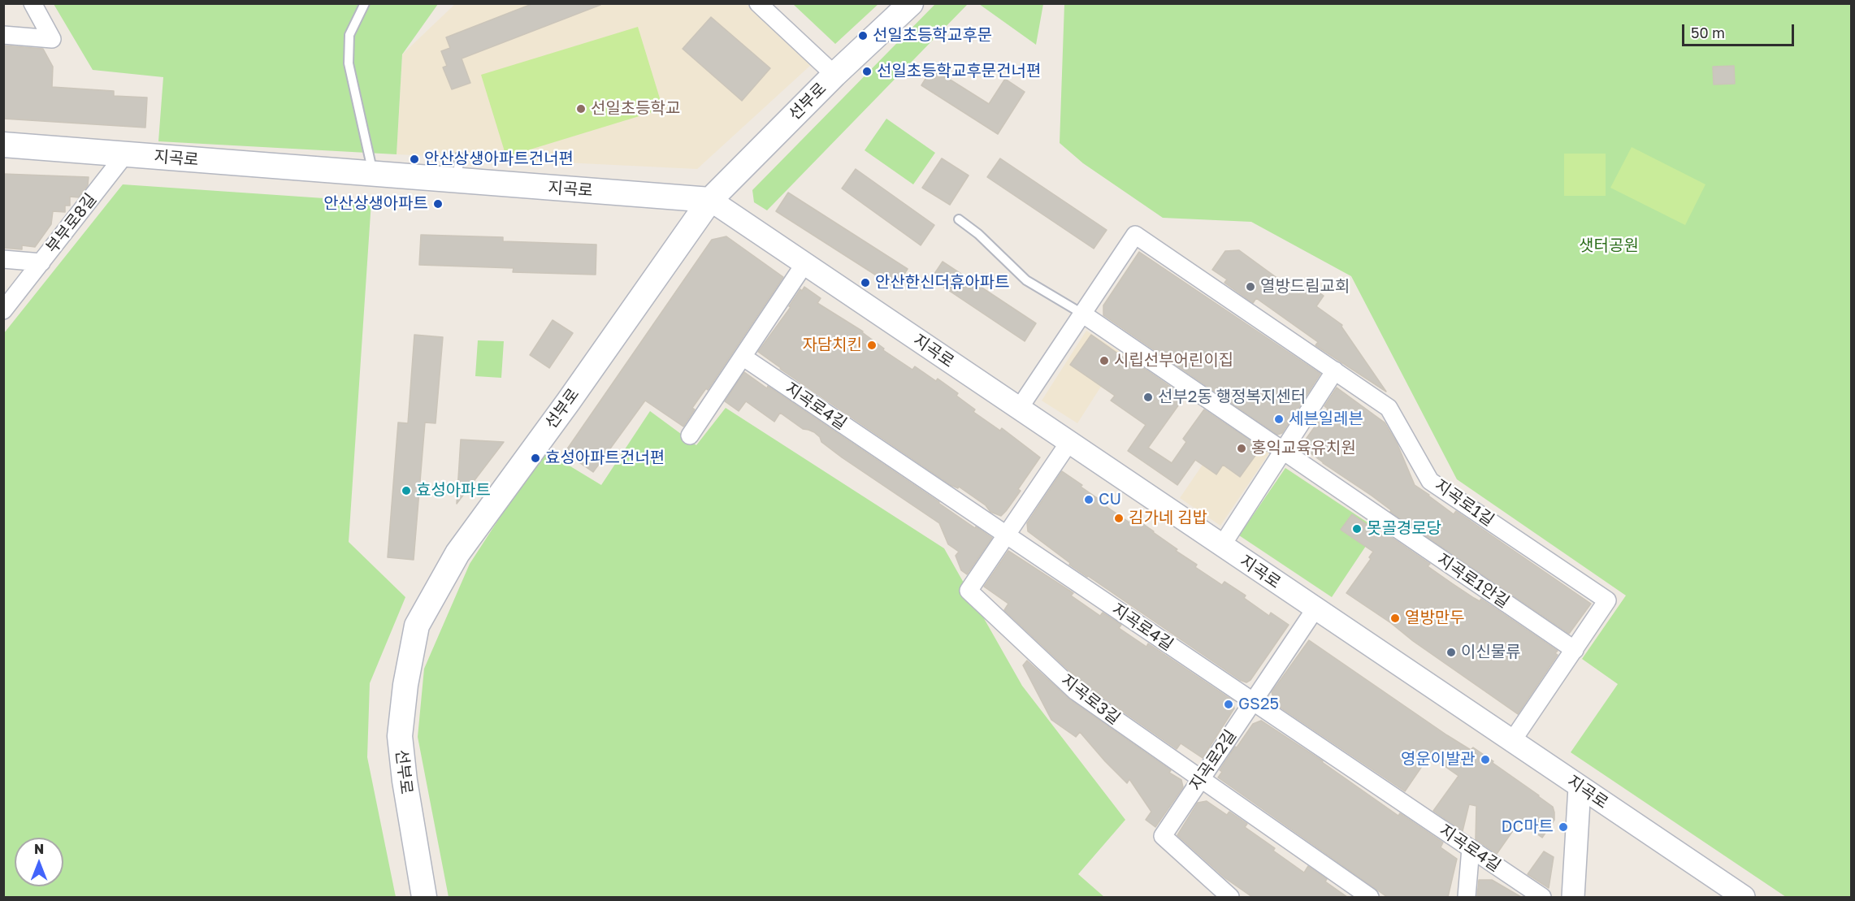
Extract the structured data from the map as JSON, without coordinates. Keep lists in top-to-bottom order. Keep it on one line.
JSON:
{"streets":{"main road":["선부로","지곡로"],"street":["부부로8길","지곡로4길","지곡로1길","지곡로1안길","지곡로3길","지곡로2길"]},"crossings":[["선부로","지곡로"],["지곡로","부부로8길"],["지곡로","지곡로1길"],["지곡로","지곡로3길"],["지곡로","지곡로2길"],["지곡로4길","지곡로3길"],["지곡로4길","지곡로2길"],["지곡로1길","지곡로1안길"],["지곡로3길","지곡로2길"]],"parks":["샛터공원"],"places":["선일초등학교후문","선일초등학교후문건너편","선일초등학교","안산상생아파트건너편","안산상생아파트","안산한신더휴아파트","열방드림교회","자담치킨","시립선부어린이집","선부2동 행정복지센터","세븐일레븐","홍익교육유치원","효성아파트건너편","효성아파트","CU","김가네 김밥","못골경로당","열방만두","이신물류","GS25","영운이발관","DC마트"],"scale_bar":"50 m","north":"top"}
